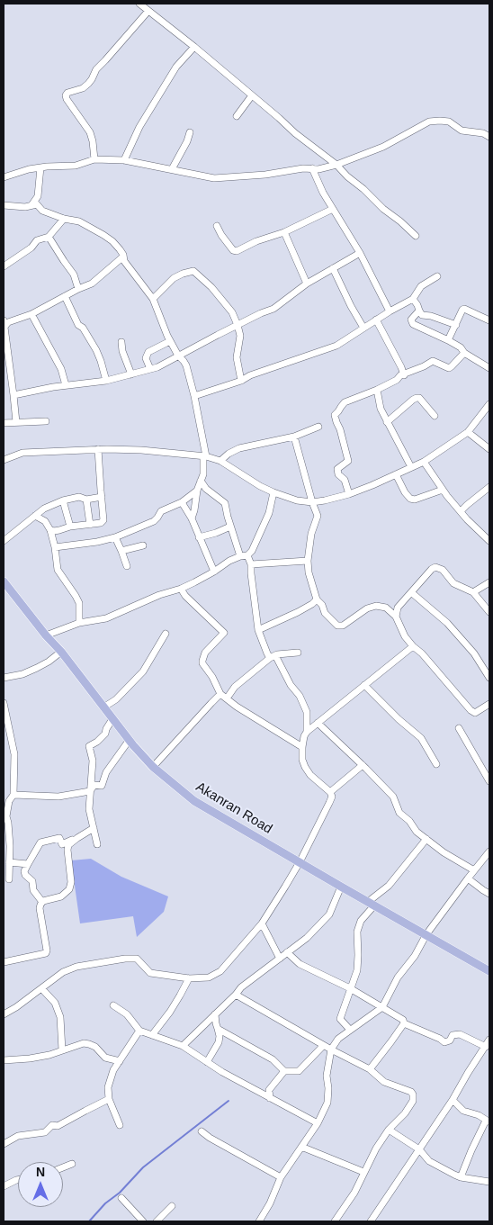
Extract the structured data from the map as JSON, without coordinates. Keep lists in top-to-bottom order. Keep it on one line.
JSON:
{"streets":{"main road":["Akanran Road"]},"north":"top"}
